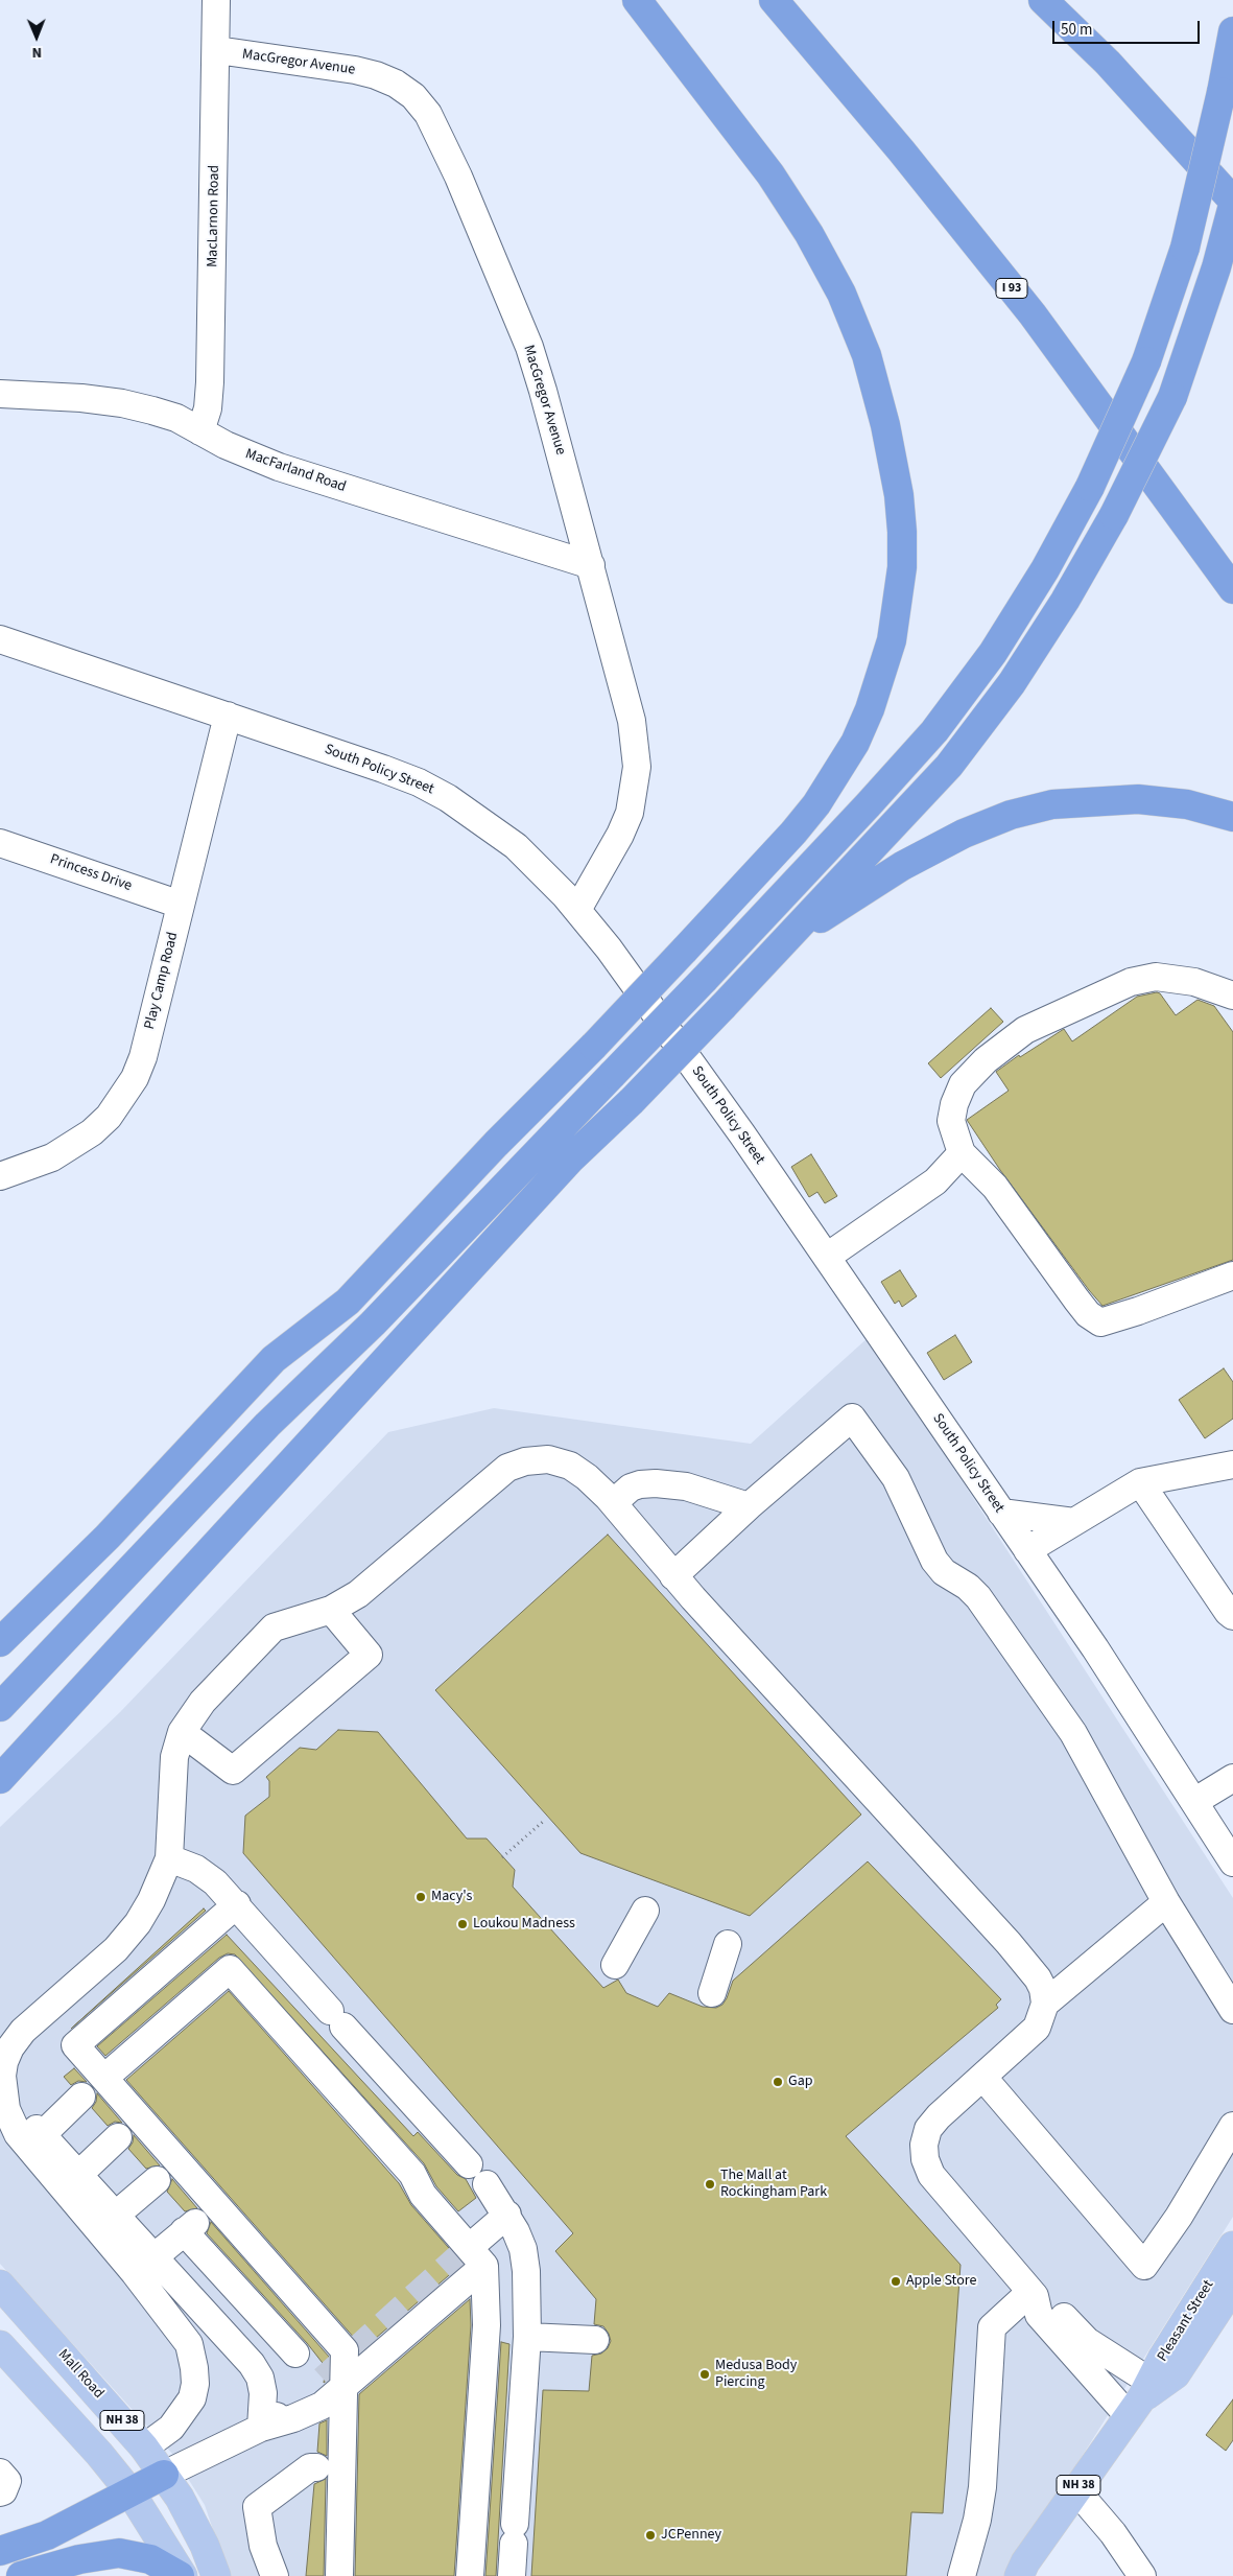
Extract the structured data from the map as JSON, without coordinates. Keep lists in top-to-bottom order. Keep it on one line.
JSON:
{"streets":{"highway":["I 93"],"main road":["Pleasant Street","Mall Road","NH 38"],"street":["MacGregor Avenue","MacLarnon Road","MacFarland Road","South Policy Street","Princess Drive","Play Camp Road"]},"crossings":[["MacGregor Avenue","MacLarnon Road"],["MacGregor Avenue","MacFarland Road"],["MacGregor Avenue","South Policy Street"],["MacLarnon Road","MacFarland Road"],["South Policy Street","Play Camp Road"],["Princess Drive","Play Camp Road"]],"places":["Macy's","Loukou Madness","Gap","The Mall at Rockingham Park","Apple Store","Medusa Body Piercing","JCPenney"],"scale_bar":"50 m","north":"bottom"}
